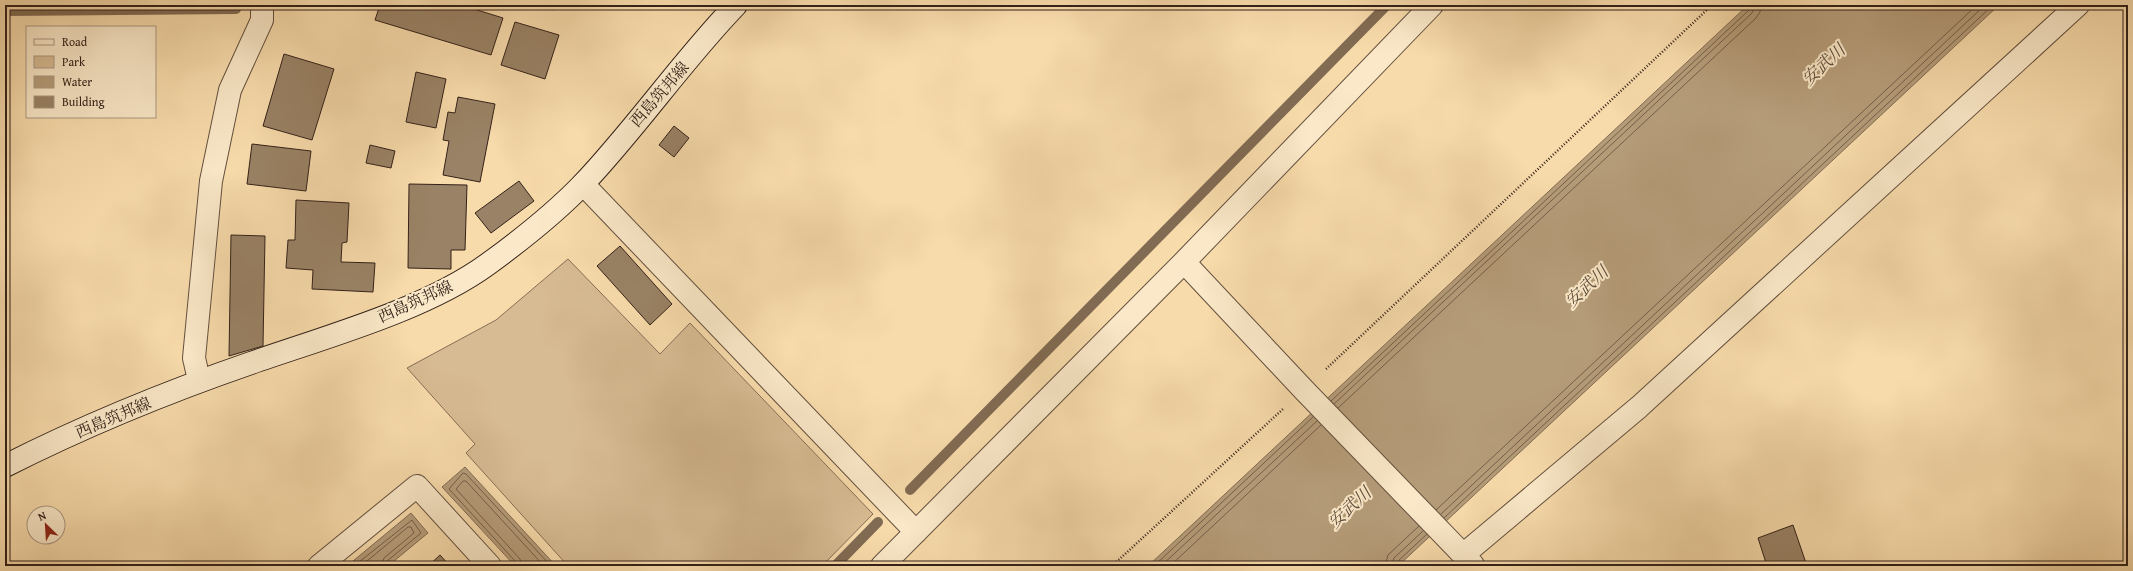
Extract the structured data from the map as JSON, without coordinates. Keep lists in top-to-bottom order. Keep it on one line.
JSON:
{"streets":{"street":["西島筑邦線"]},"water":["安武川"],"legend":["Road","Park","Water","Building"],"north":"top left"}
